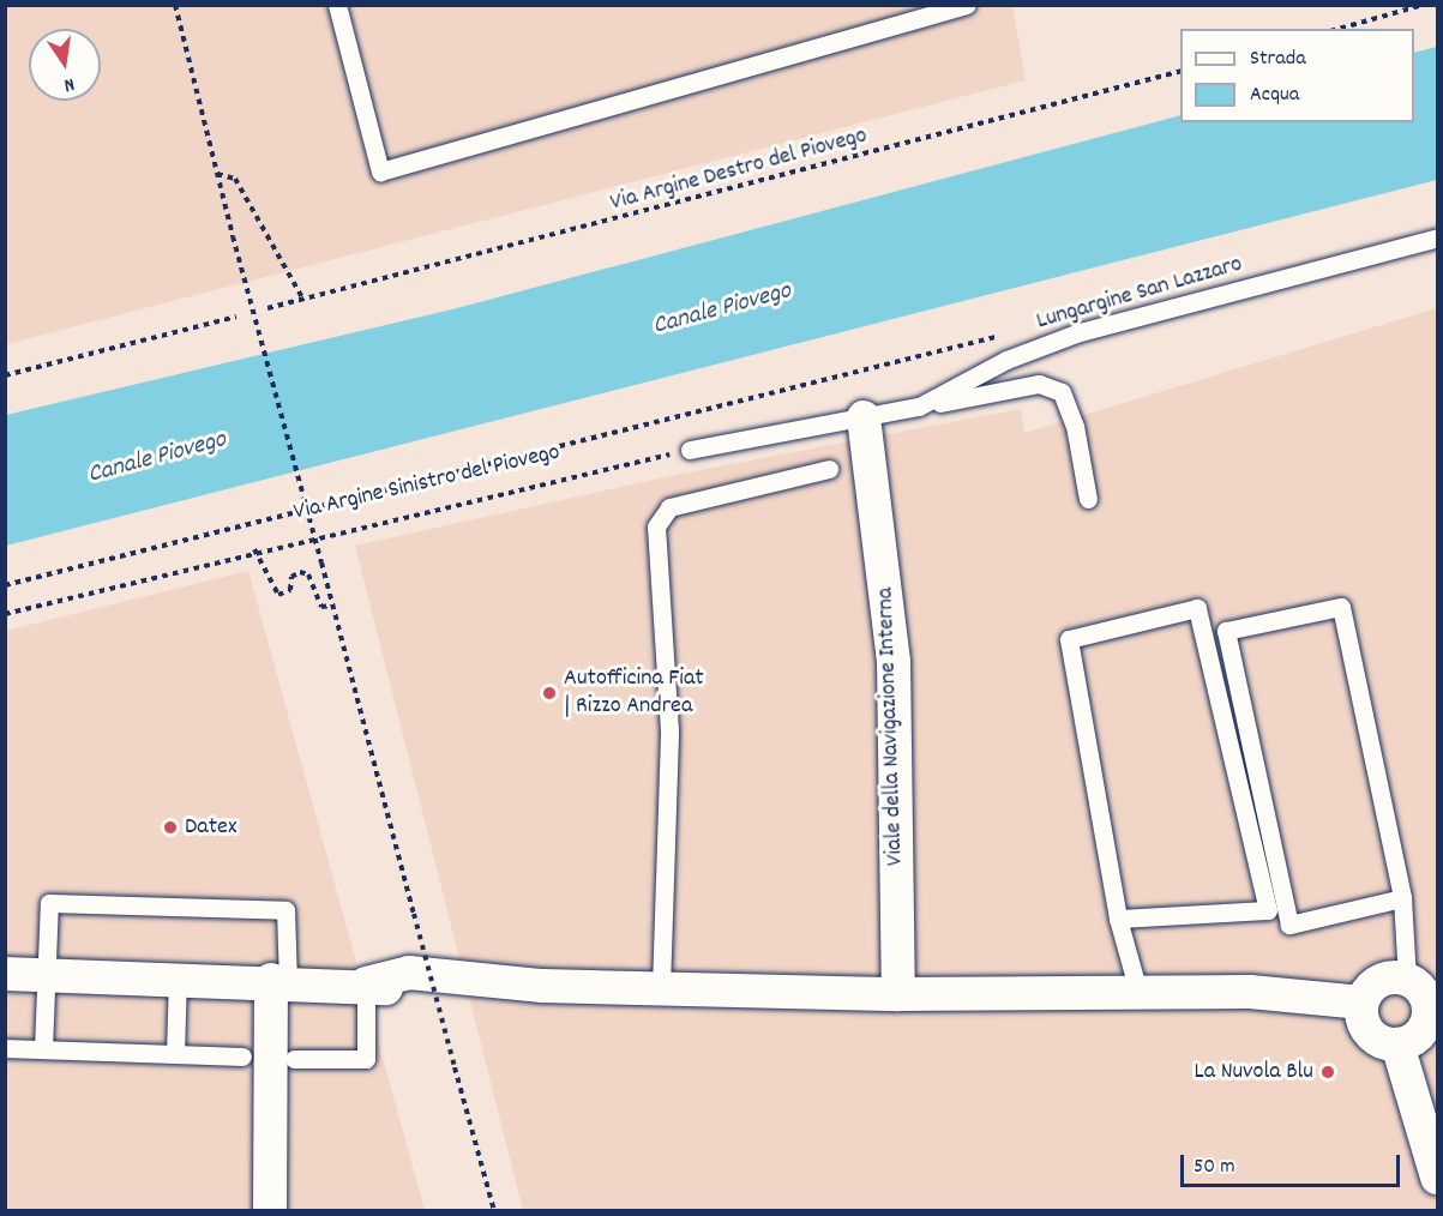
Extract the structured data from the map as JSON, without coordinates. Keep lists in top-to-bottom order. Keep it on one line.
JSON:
{"streets":{"street":["Viale della Navigazione Interna"],"lane":["Lungargine San Lazzaro"],"path":["Via Argine Destro del Piovego","Via Argine Sinistro del Piovego"]},"crossings":[["Lungargine San Lazzaro","Viale della Navigazione Interna"]],"water":["Canale Piovego"],"places":["Autofficina Fiat | Rizzo Andrea","Datex","La Nuvola Blu"],"legend":["Strada","Acqua"],"scale_bar":"50 m","north":"bottom"}
